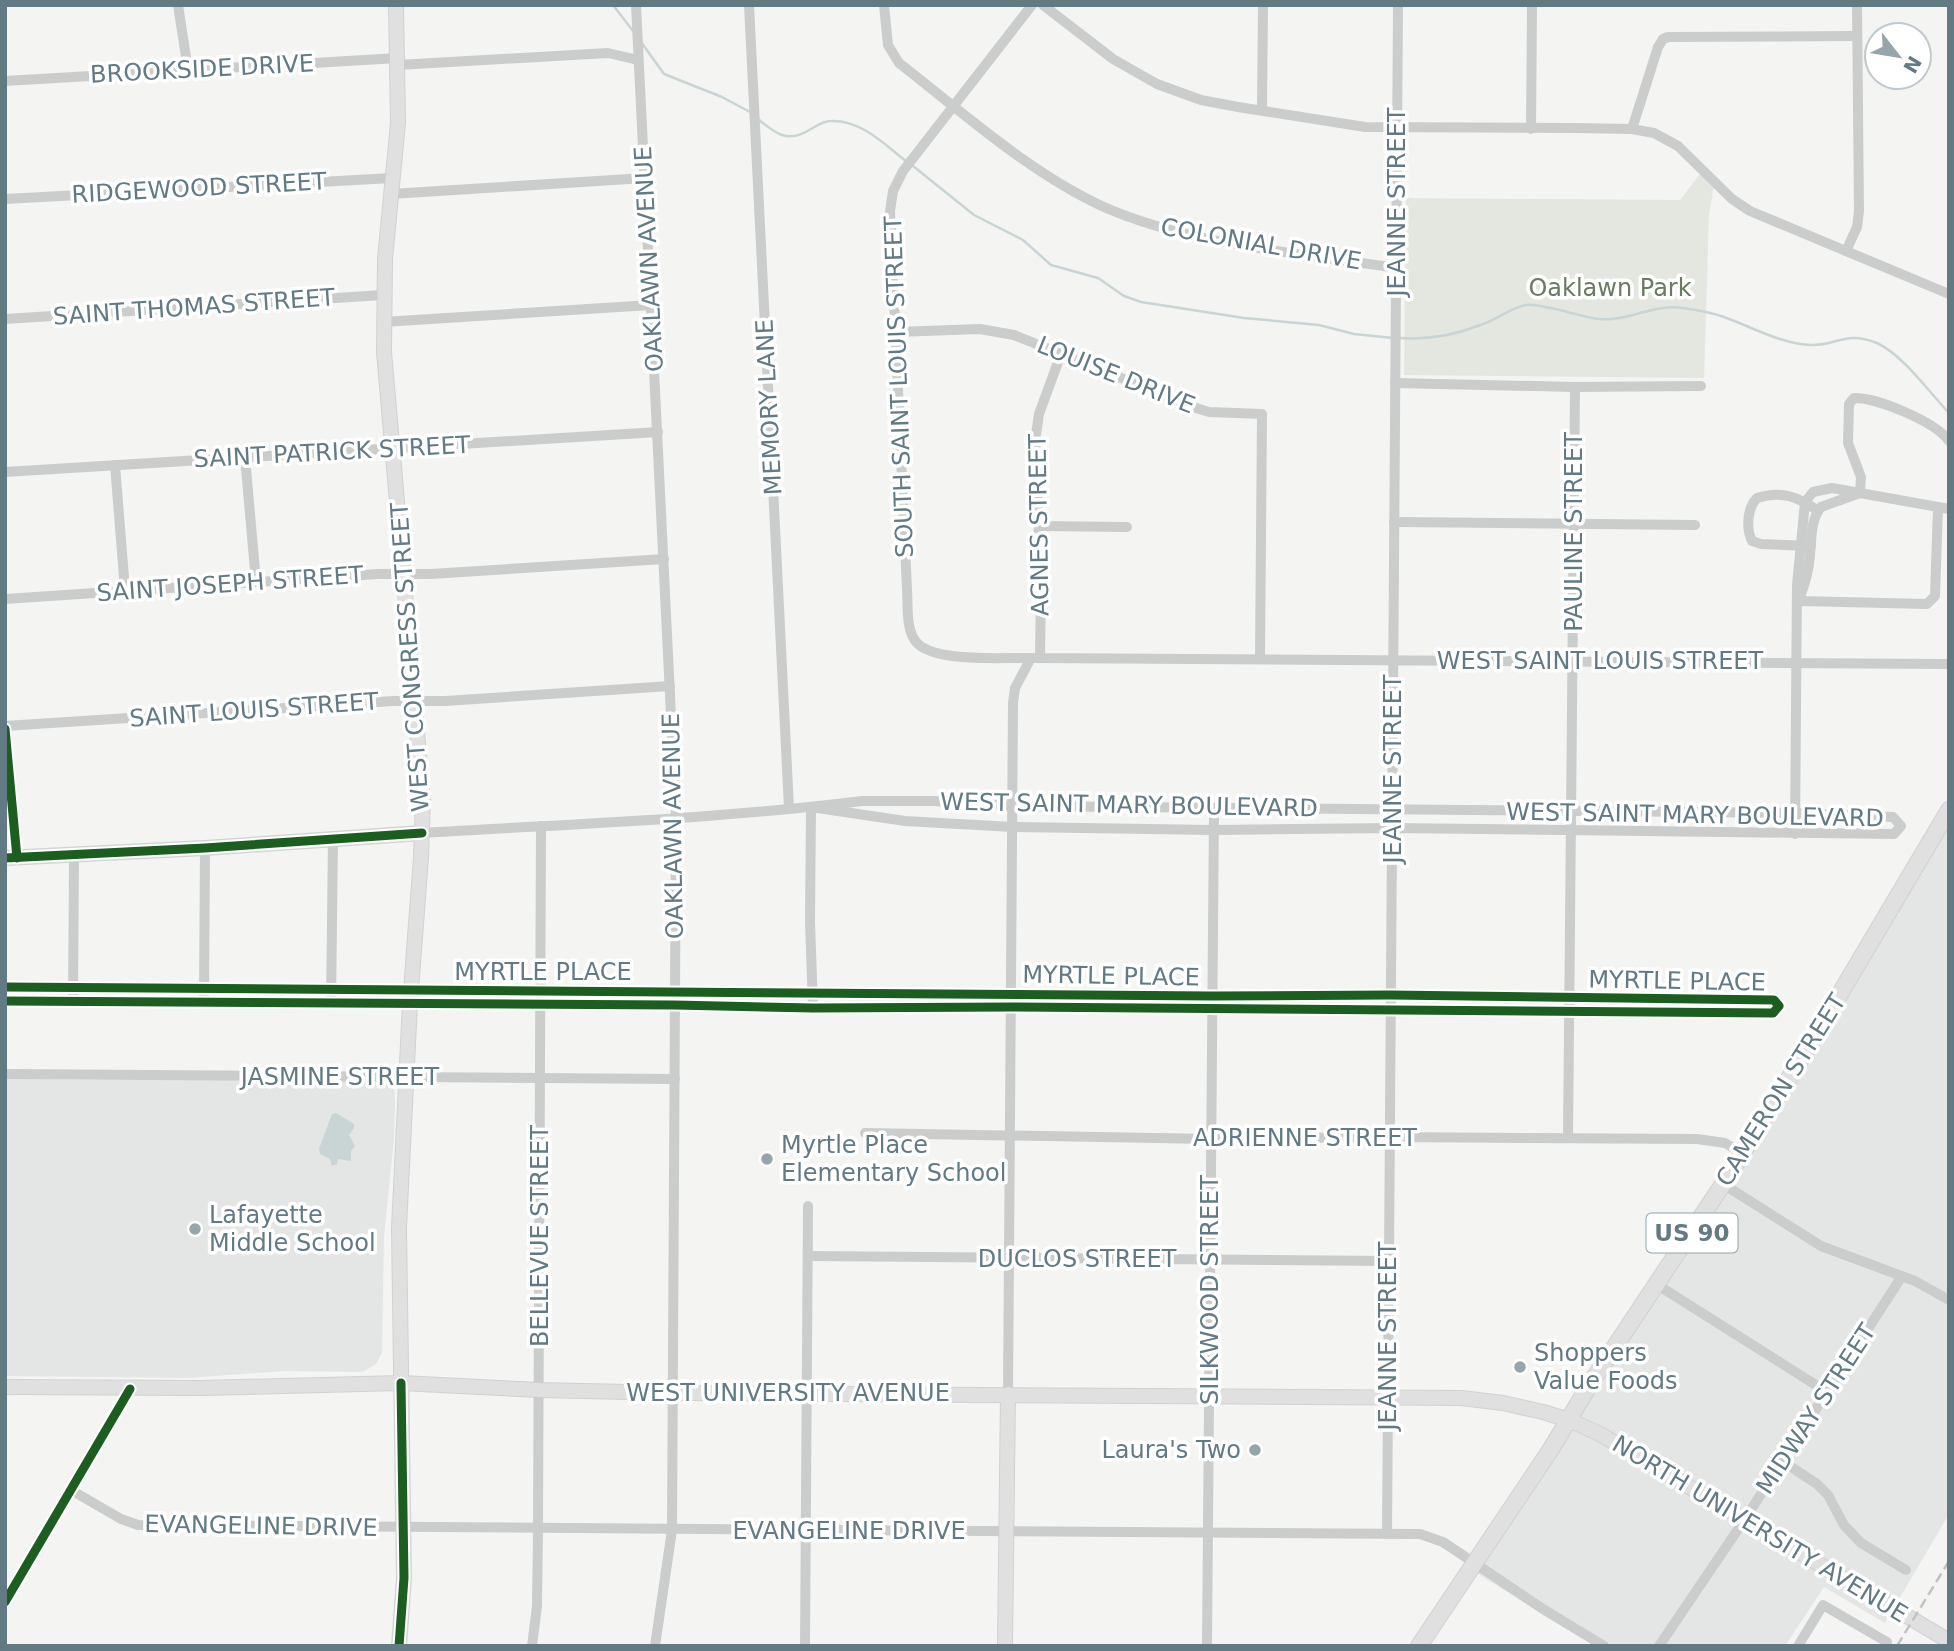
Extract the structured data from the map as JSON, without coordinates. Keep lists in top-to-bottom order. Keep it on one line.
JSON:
{"streets":{"main road":["WEST CONGRESS STREET","WEST SAINT MARY BOULEVARD","CAMERON STREET","US 90","WEST UNIVERSITY AVENUE","NORTH UNIVERSITY AVENUE"],"street":["BROOKSIDE DRIVE","RIDGEWOOD STREET","JEANNE STREET","COLONIAL DRIVE","OAKLAWN AVENUE","SAINT THOMAS STREET","LOUISE DRIVE","SOUTH SAINT LOUIS STREET","MEMORY LANE","SAINT PATRICK STREET","AGNES STREET","PAULINE STREET","SAINT JOSEPH STREET","WEST SAINT LOUIS STREET","SAINT LOUIS STREET","MYRTLE PLACE","JASMINE STREET","ADRIENNE STREET","BELLEVUE STREET","DUCLOS STREET","SILKWOOD STREET","MIDWAY STREET","EVANGELINE DRIVE"]},"crossings":[["BROOKSIDE DRIVE","OAKLAWN AVENUE"],["BROOKSIDE DRIVE","WEST CONGRESS STREET"],["RIDGEWOOD STREET","WEST CONGRESS STREET"],["JEANNE STREET","COLONIAL DRIVE"],["JEANNE STREET","WEST SAINT LOUIS STREET"],["JEANNE STREET","WEST SAINT MARY BOULEVARD"],["JEANNE STREET","MYRTLE PLACE"],["JEANNE STREET","ADRIENNE STREET"],["JEANNE STREET","DUCLOS STREET"],["JEANNE STREET","WEST UNIVERSITY AVENUE"],["JEANNE STREET","EVANGELINE DRIVE"],["COLONIAL DRIVE","SOUTH SAINT LOUIS STREET"],["OAKLAWN AVENUE","SAINT PATRICK STREET"],["OAKLAWN AVENUE","SAINT JOSEPH STREET"],["OAKLAWN AVENUE","SAINT LOUIS STREET"],["OAKLAWN AVENUE","WEST SAINT MARY BOULEVARD"],["OAKLAWN AVENUE","MYRTLE PLACE"],["OAKLAWN AVENUE","JASMINE STREET"],["OAKLAWN AVENUE","WEST UNIVERSITY AVENUE"],["OAKLAWN AVENUE","EVANGELINE DRIVE"],["SAINT THOMAS STREET","WEST CONGRESS STREET"],["LOUISE DRIVE","SOUTH SAINT LOUIS STREET"],["LOUISE DRIVE","AGNES STREET"],["LOUISE DRIVE","WEST SAINT LOUIS STREET"],["SOUTH SAINT LOUIS STREET","WEST SAINT LOUIS STREET"],["MEMORY LANE","WEST SAINT MARY BOULEVARD"],["SAINT PATRICK STREET","WEST CONGRESS STREET"],["AGNES STREET","WEST SAINT LOUIS STREET"],["AGNES STREET","WEST SAINT MARY BOULEVARD"],["AGNES STREET","MYRTLE PLACE"],["AGNES STREET","ADRIENNE STREET"],["AGNES STREET","DUCLOS STREET"],["AGNES STREET","WEST UNIVERSITY AVENUE"],["PAULINE STREET","WEST SAINT LOUIS STREET"],["PAULINE STREET","WEST SAINT MARY BOULEVARD"],["PAULINE STREET","MYRTLE PLACE"],["PAULINE STREET","ADRIENNE STREET"],["SAINT JOSEPH STREET","WEST CONGRESS STREET"],["WEST CONGRESS STREET","SAINT LOUIS STREET"],["WEST CONGRESS STREET","WEST SAINT MARY BOULEVARD"],["WEST CONGRESS STREET","MYRTLE PLACE"],["WEST CONGRESS STREET","JASMINE STREET"],["WEST CONGRESS STREET","WEST UNIVERSITY AVENUE"],["WEST CONGRESS STREET","EVANGELINE DRIVE"],["WEST SAINT MARY BOULEVARD","BELLEVUE STREET"],["WEST SAINT MARY BOULEVARD","SILKWOOD STREET"],["MYRTLE PLACE","BELLEVUE STREET"],["MYRTLE PLACE","SILKWOOD STREET"],["JASMINE STREET","BELLEVUE STREET"],["CAMERON STREET","ADRIENNE STREET"],["CAMERON STREET","WEST UNIVERSITY AVENUE"],["CAMERON STREET","EVANGELINE DRIVE"],["CAMERON STREET","NORTH UNIVERSITY AVENUE"],["ADRIENNE STREET","SILKWOOD STREET"],["BELLEVUE STREET","WEST UNIVERSITY AVENUE"],["BELLEVUE STREET","EVANGELINE DRIVE"],["DUCLOS STREET","SILKWOOD STREET"],["SILKWOOD STREET","WEST UNIVERSITY AVENUE"],["SILKWOOD STREET","EVANGELINE DRIVE"],["WEST UNIVERSITY AVENUE","NORTH UNIVERSITY AVENUE"],["MIDWAY STREET","NORTH UNIVERSITY AVENUE"]],"parks":["Oaklawn Park"],"places":["Myrtle Place Elementary School","Lafayette Middle School","Shoppers Value Foods","Laura's Two"],"north":"bottom right"}
